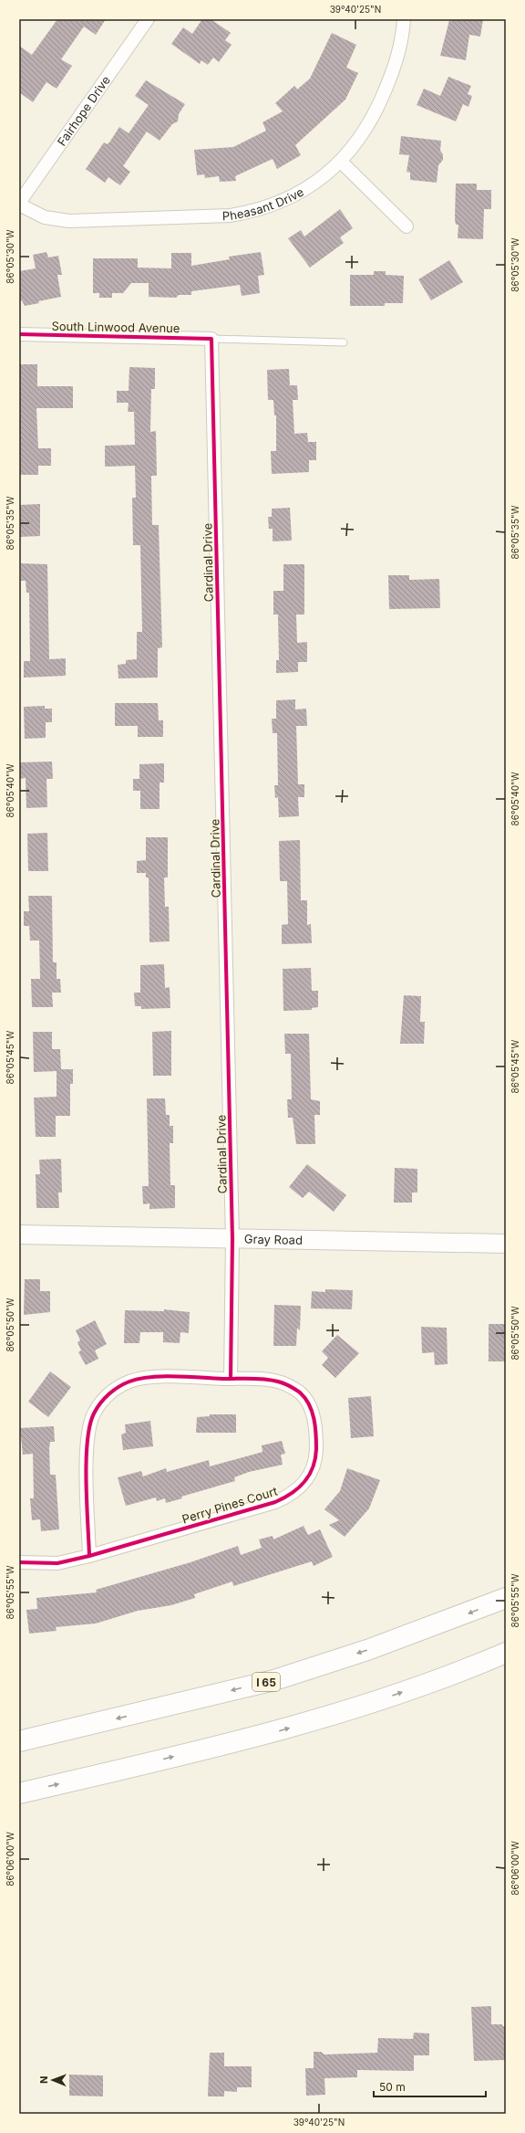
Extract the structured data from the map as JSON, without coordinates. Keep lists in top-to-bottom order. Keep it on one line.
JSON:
{"streets":{"highway":["I 65"],"street":["Fairhope Drive","Pheasant Drive","South Linwood Avenue","Cardinal Drive","Gray Road","Perry Pines Court"]},"crossings":[["Fairhope Drive","Pheasant Drive"],["South Linwood Avenue","Cardinal Drive"],["Cardinal Drive","Gray Road"],["Cardinal Drive","Perry Pines Court"]],"scale_bar":"50 m","north":"left","coordinates":["39°40'25\"N","86°05'30\"W","86°05'35\"W","86°05'40\"W","86°05'45\"W","86°05'50\"W","86°05'55\"W","86°06'00\"W"]}
